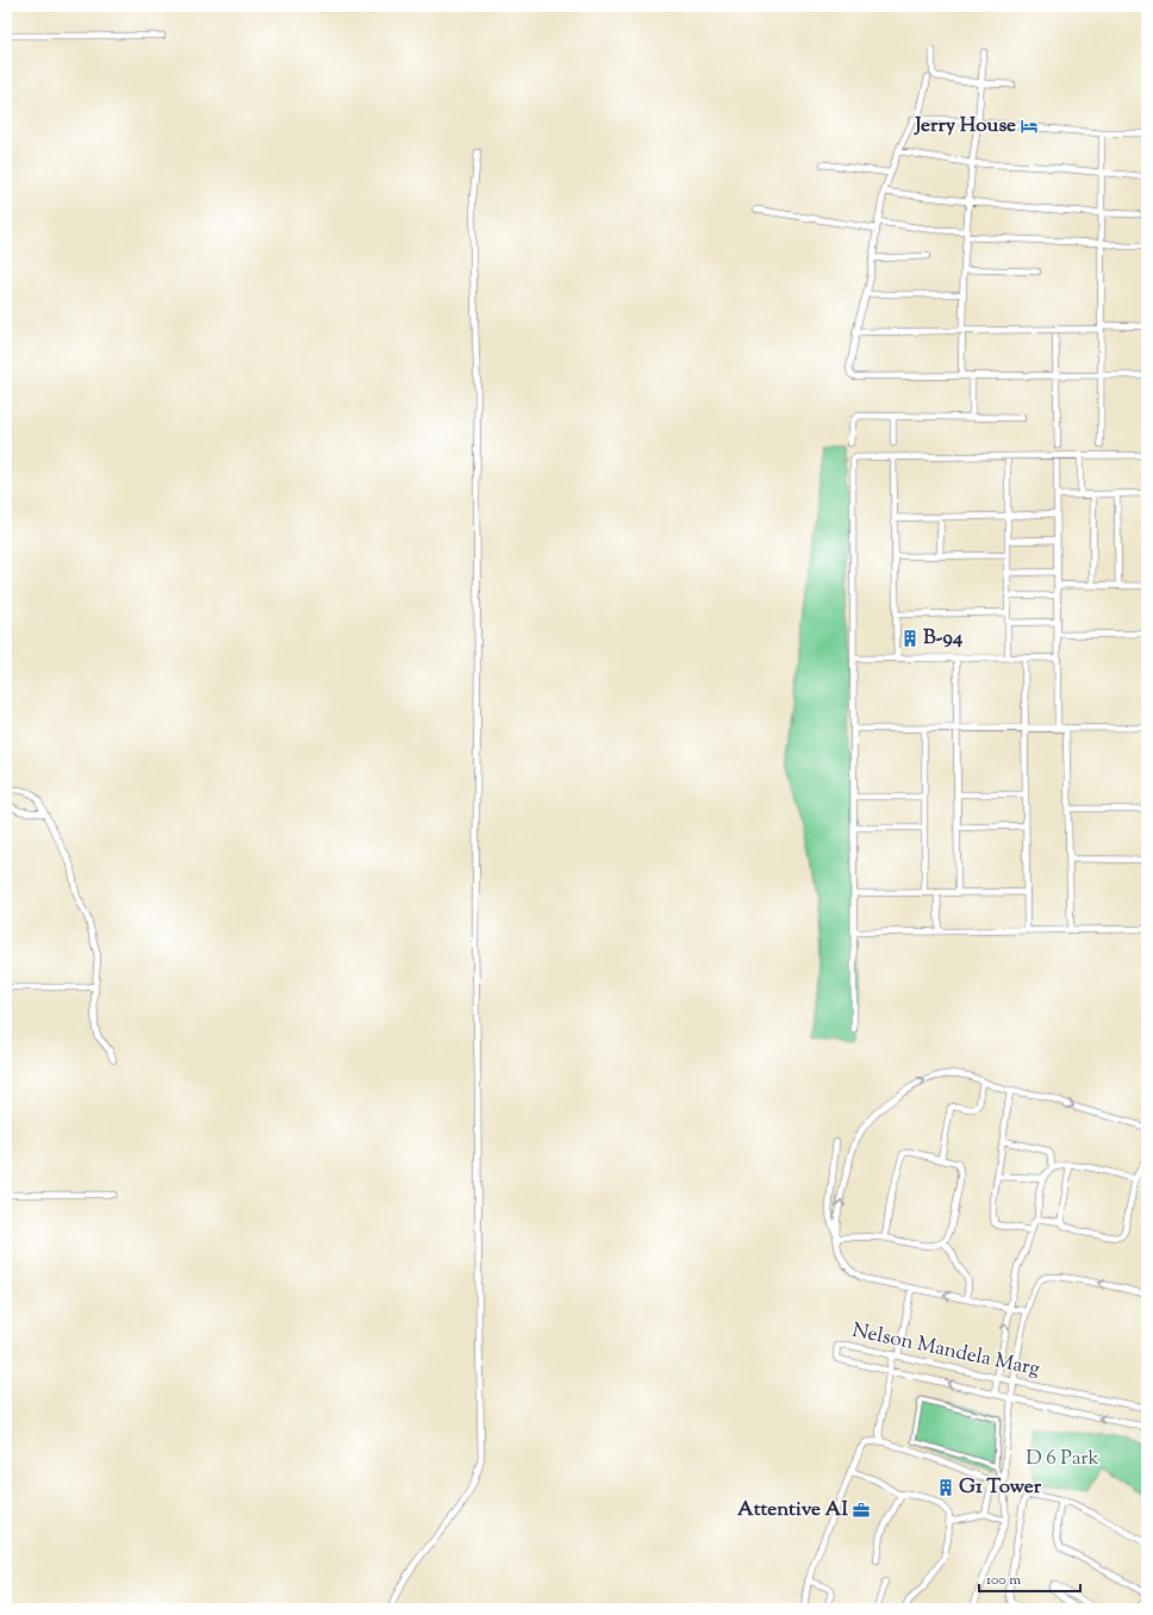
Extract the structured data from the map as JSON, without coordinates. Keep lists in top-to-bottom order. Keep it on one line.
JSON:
{"streets":{"street":["Nelson Mandela Marg"]},"parks":["D 6 Park"],"places":{"hotel":["Jerry House"],"building":["B-94","G1 Tower"],"office":["Attentive AI"]},"scale_bar":"100 m"}
